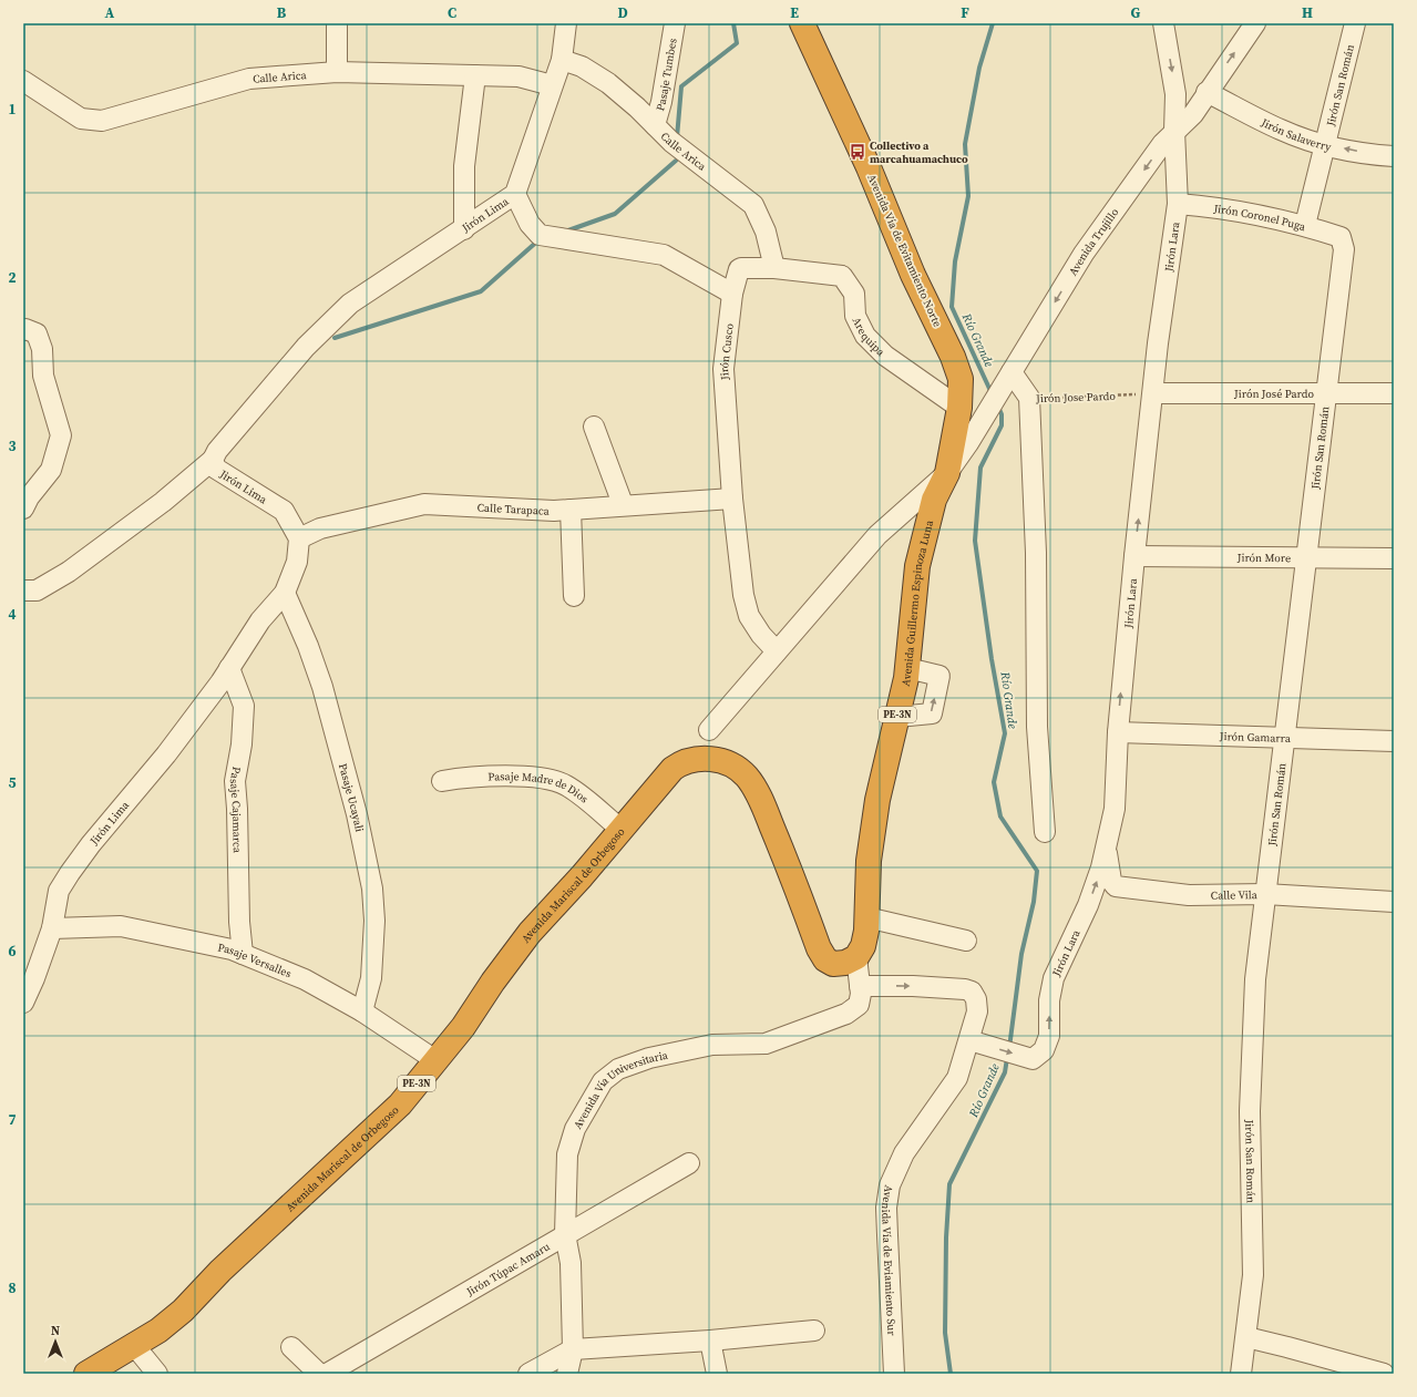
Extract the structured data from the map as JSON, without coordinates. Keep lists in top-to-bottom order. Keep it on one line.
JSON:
{"streets":{"highway":["Avenida Vía de Evitamiento Norte","Avenida Guillermo Espinoza Luna","PE-3N","Avenida Mariscal de Orbegoso"],"street":["Pasaje Tumbes","Calle Arica","Jirón San Román","Jirón Salaverry","Jirón Lima","Jirón Coronel Puga","Avenida Trujillo","Jirón Lara","Arequipa","Jirón Cusco","Jirón José Pardo","Jirón Jose Pardo","Calle Tarapaca","Jirón More","Jirón Gamarra","Pasaje Madre de Dios","Pasaje Ucayali","Pasaje Cajamarca","Calle Vila","Pasaje Versalles","Avenida Vía Universitaria","Avenida Vía de Eviamiento Sur","Jirón Túpac Amaru"]},"crossings":[["Pasaje Tumbes","Calle Arica"],["Calle Arica","Jirón Lima"],["Calle Arica","Arequipa"],["Jirón San Román","Jirón Salaverry"],["Jirón San Román","Jirón Coronel Puga"],["Jirón San Román","Jirón José Pardo"],["Jirón San Román","Jirón More"],["Jirón San Román","Jirón Gamarra"],["Jirón San Román","Calle Vila"],["Jirón Salaverry","Avenida Trujillo"],["Jirón Lima","Calle Tarapaca"],["Jirón Lima","Pasaje Ucayali"],["Jirón Lima","Pasaje Cajamarca"],["Jirón Lima","Pasaje Versalles"],["Jirón Coronel Puga","Jirón Lara"],["Avenida Trujillo","Jirón Lara"],["Avenida Trujillo","Jirón Cusco"],["Avenida Trujillo","Jirón Jose Pardo"],["Avenida Trujillo","Avenida Guillermo Espinoza Luna"],["Jirón Lara","Jirón José Pardo"],["Jirón Lara","Jirón Jose Pardo"],["Jirón Lara","Jirón More"],["Jirón Lara","Jirón Gamarra"],["Jirón Lara","Calle Vila"],["Jirón Lara","Avenida Vía de Eviamiento Sur"],["Avenida Vía de Evitamiento Norte","Arequipa"],["Avenida Vía de Evitamiento Norte","Avenida Guillermo Espinoza Luna"],["Arequipa","Jirón Cusco"],["Arequipa","Avenida Guillermo Espinoza Luna"],["Jirón Cusco","Calle Tarapaca"],["Jirón José Pardo","Jirón Jose Pardo"],["Avenida Guillermo Espinoza Luna","Avenida Mariscal de Orbegoso"],["Avenida Guillermo Espinoza Luna","Avenida Vía Universitaria"],["Pasaje Madre de Dios","Avenida Mariscal de Orbegoso"],["Pasaje Ucayali","Pasaje Versalles"],["Pasaje Cajamarca","Pasaje Versalles"],["Avenida Mariscal de Orbegoso","Pasaje Versalles"],["Avenida Mariscal de Orbegoso","Avenida Vía Universitaria"],["Avenida Vía Universitaria","Avenida Vía de Eviamiento Sur"],["Avenida Vía Universitaria","Jirón Túpac Amaru"]],"water":["Río Grande"],"places":{"bus stop":["Collectivo a marcahuamachuco"]},"north":"top","grid":{"columns":["A","B","C","D","E","F","G","H"],"rows":["1","2","3","4","5","6","7","8"]}}
